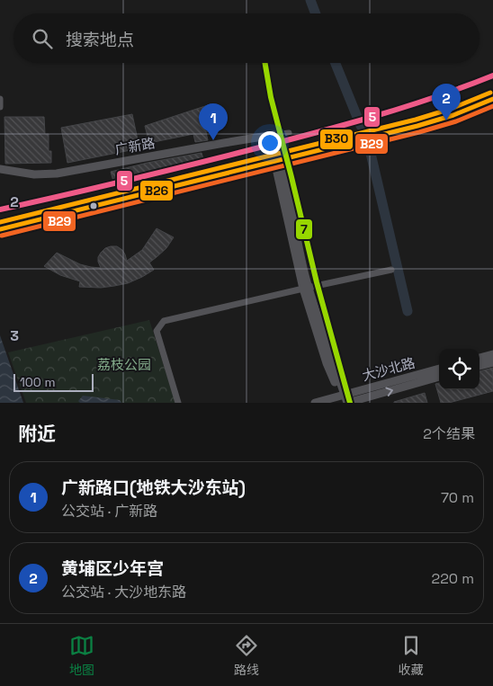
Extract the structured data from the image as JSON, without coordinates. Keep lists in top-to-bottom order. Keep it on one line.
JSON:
{"streets":{"street":["广新路","大沙北路"]},"parks":["荔枝公园"],"lines":["transit line 7","transit line 5","transit line B30","transit line B26","transit line B29"],"scale_bar":"100 m","page":{"search":"搜索地点","pins":["2","1"],"scale":"100 m","heading":["附近","2个结果"],"list":[{"mark":"1","name":"广新路口(地铁大沙东站)","note":"公交站 · 广新路","value":"70 m"},{"mark":"2","name":"黄埔区少年宫","note":"公交站 · 大沙地东路","value":"220 m"}],"nav":["地图","路线","收藏"]},"grid":{"rows":["2","3"]}}
